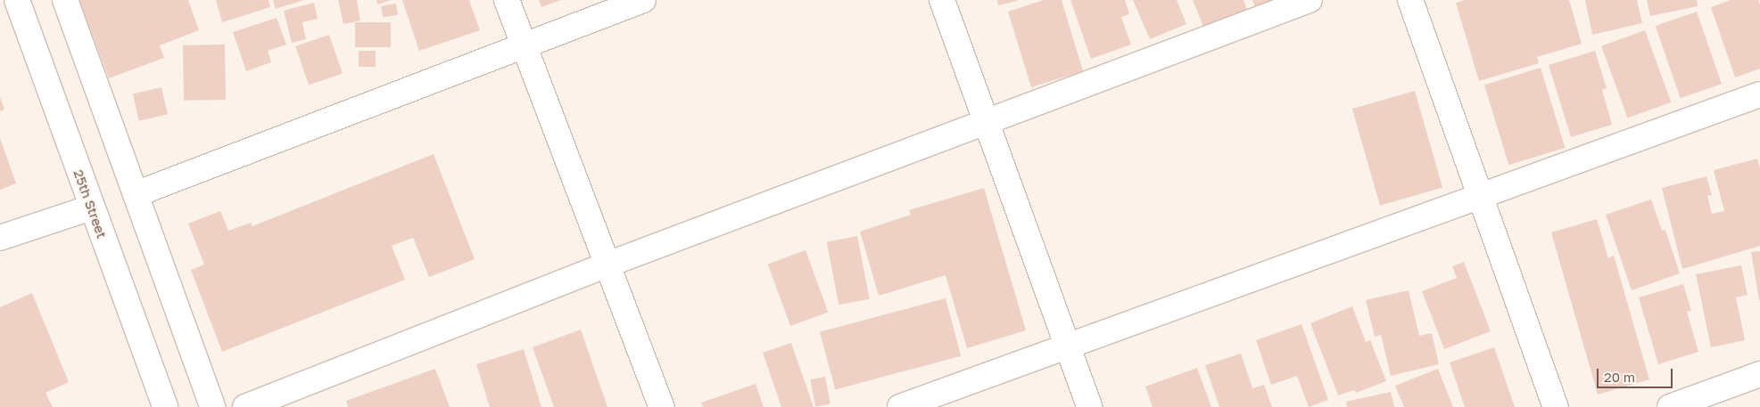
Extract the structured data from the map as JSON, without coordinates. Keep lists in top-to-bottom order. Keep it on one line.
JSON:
{"streets":{"street":["25th Street"]},"scale_bar":"20 m"}
